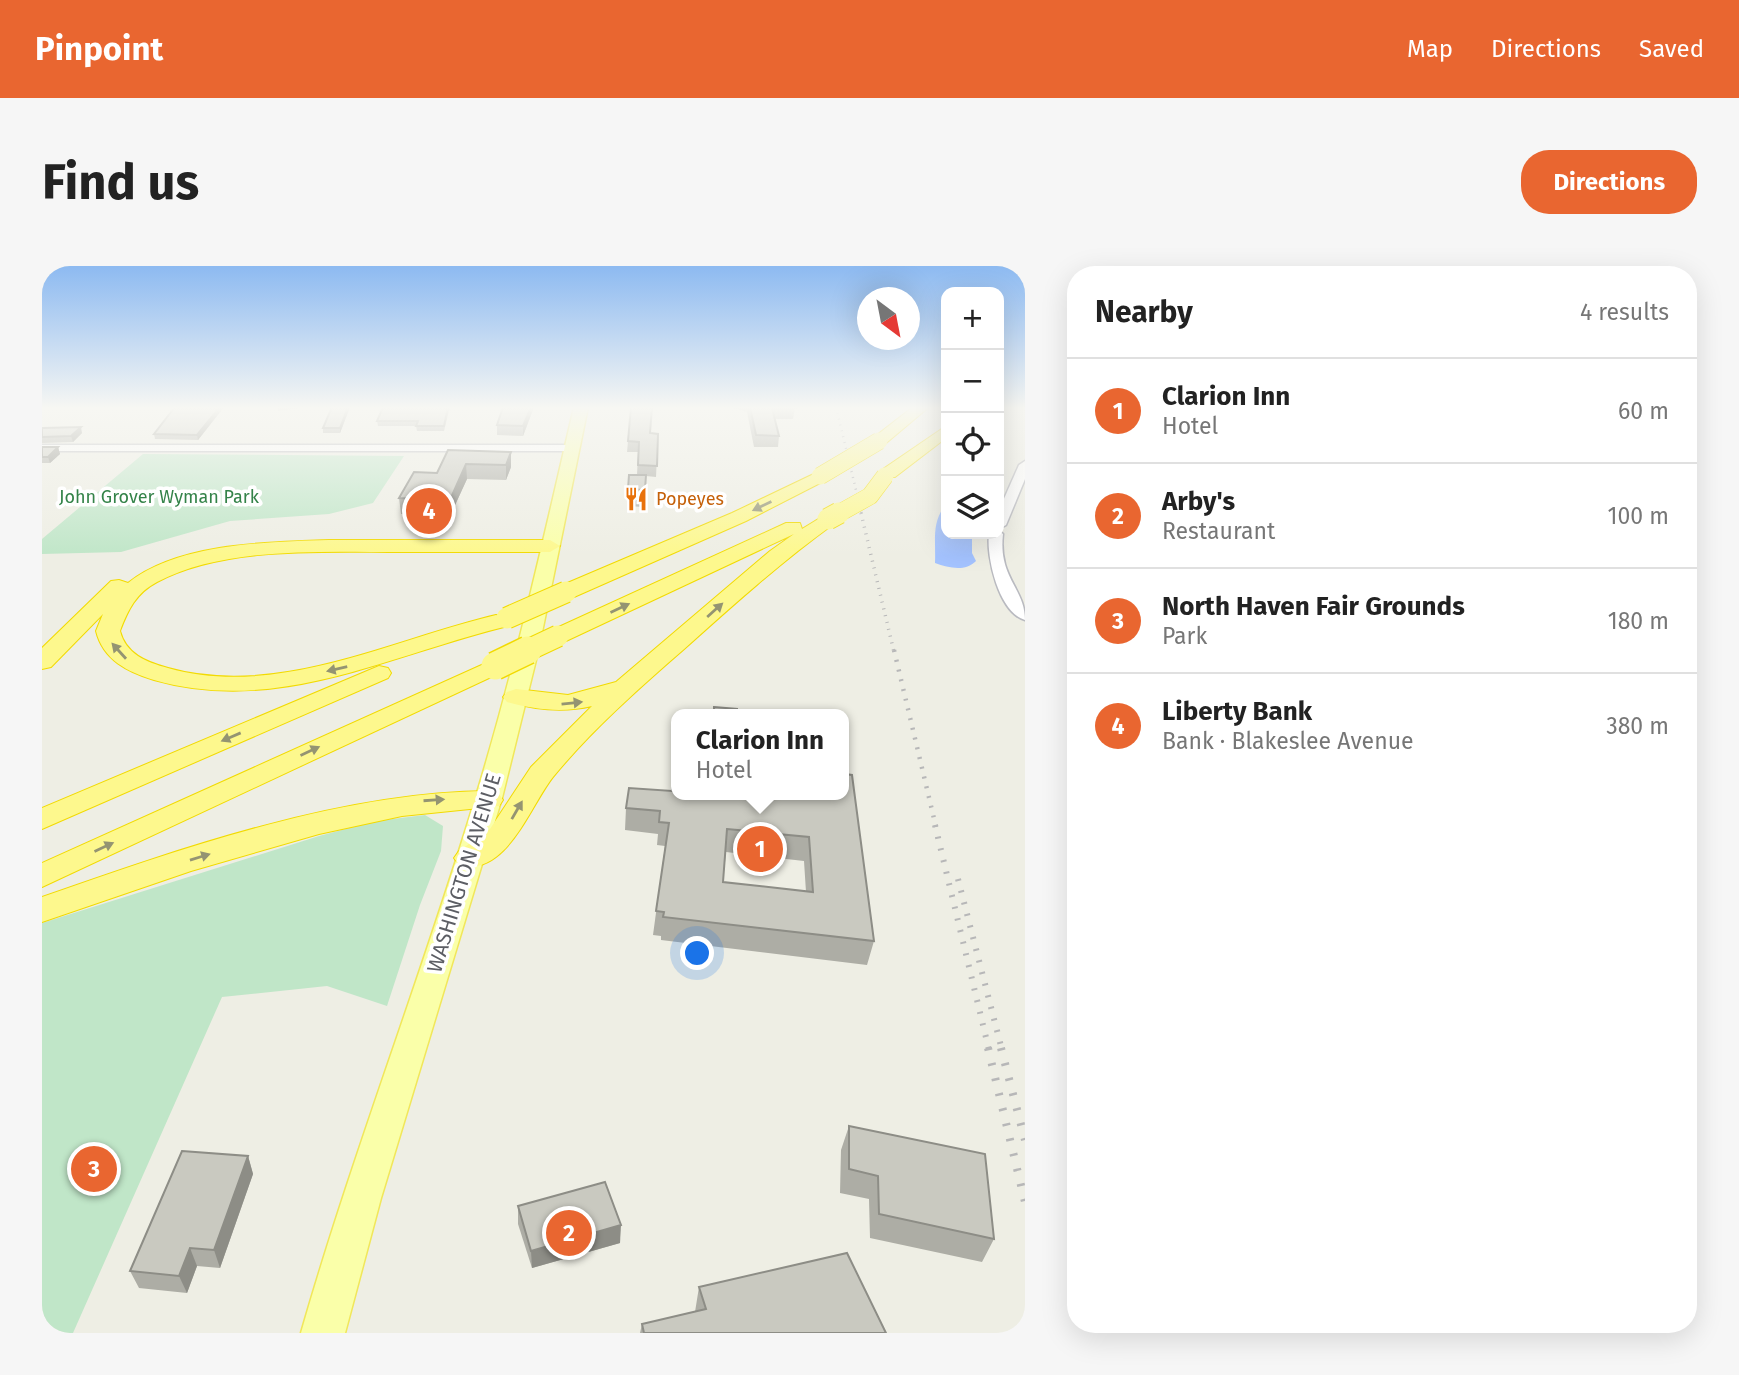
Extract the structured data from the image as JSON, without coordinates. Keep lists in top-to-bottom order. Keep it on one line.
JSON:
{"streets":{"main road":["WASHINGTON AVENUE"]},"parks":["John Grover Wyman Park"],"places":{"restaurant":["Popeyes"]},"north":"bottom right","page":{"header":"Pinpoint","nav":["Map","Directions","Saved"],"buttons":"Directions","title":"Find us","heading":["Nearby","4 results"],"map_buttons":["+","−"],"list":[{"mark":"1","name":"Clarion Inn","note":"Hotel","value":"60 m"},{"mark":"2","name":"Arby's","note":"Restaurant","value":"100 m"},{"mark":"3","name":"North Haven Fair Grounds","note":"Park","value":"180 m"},{"mark":"4","name":"Liberty Bank","note":"Bank · Blakeslee Avenue","value":"380 m"}],"pins":["4","1","3","2"],"popup":["Clarion Inn","Hotel"]}}
